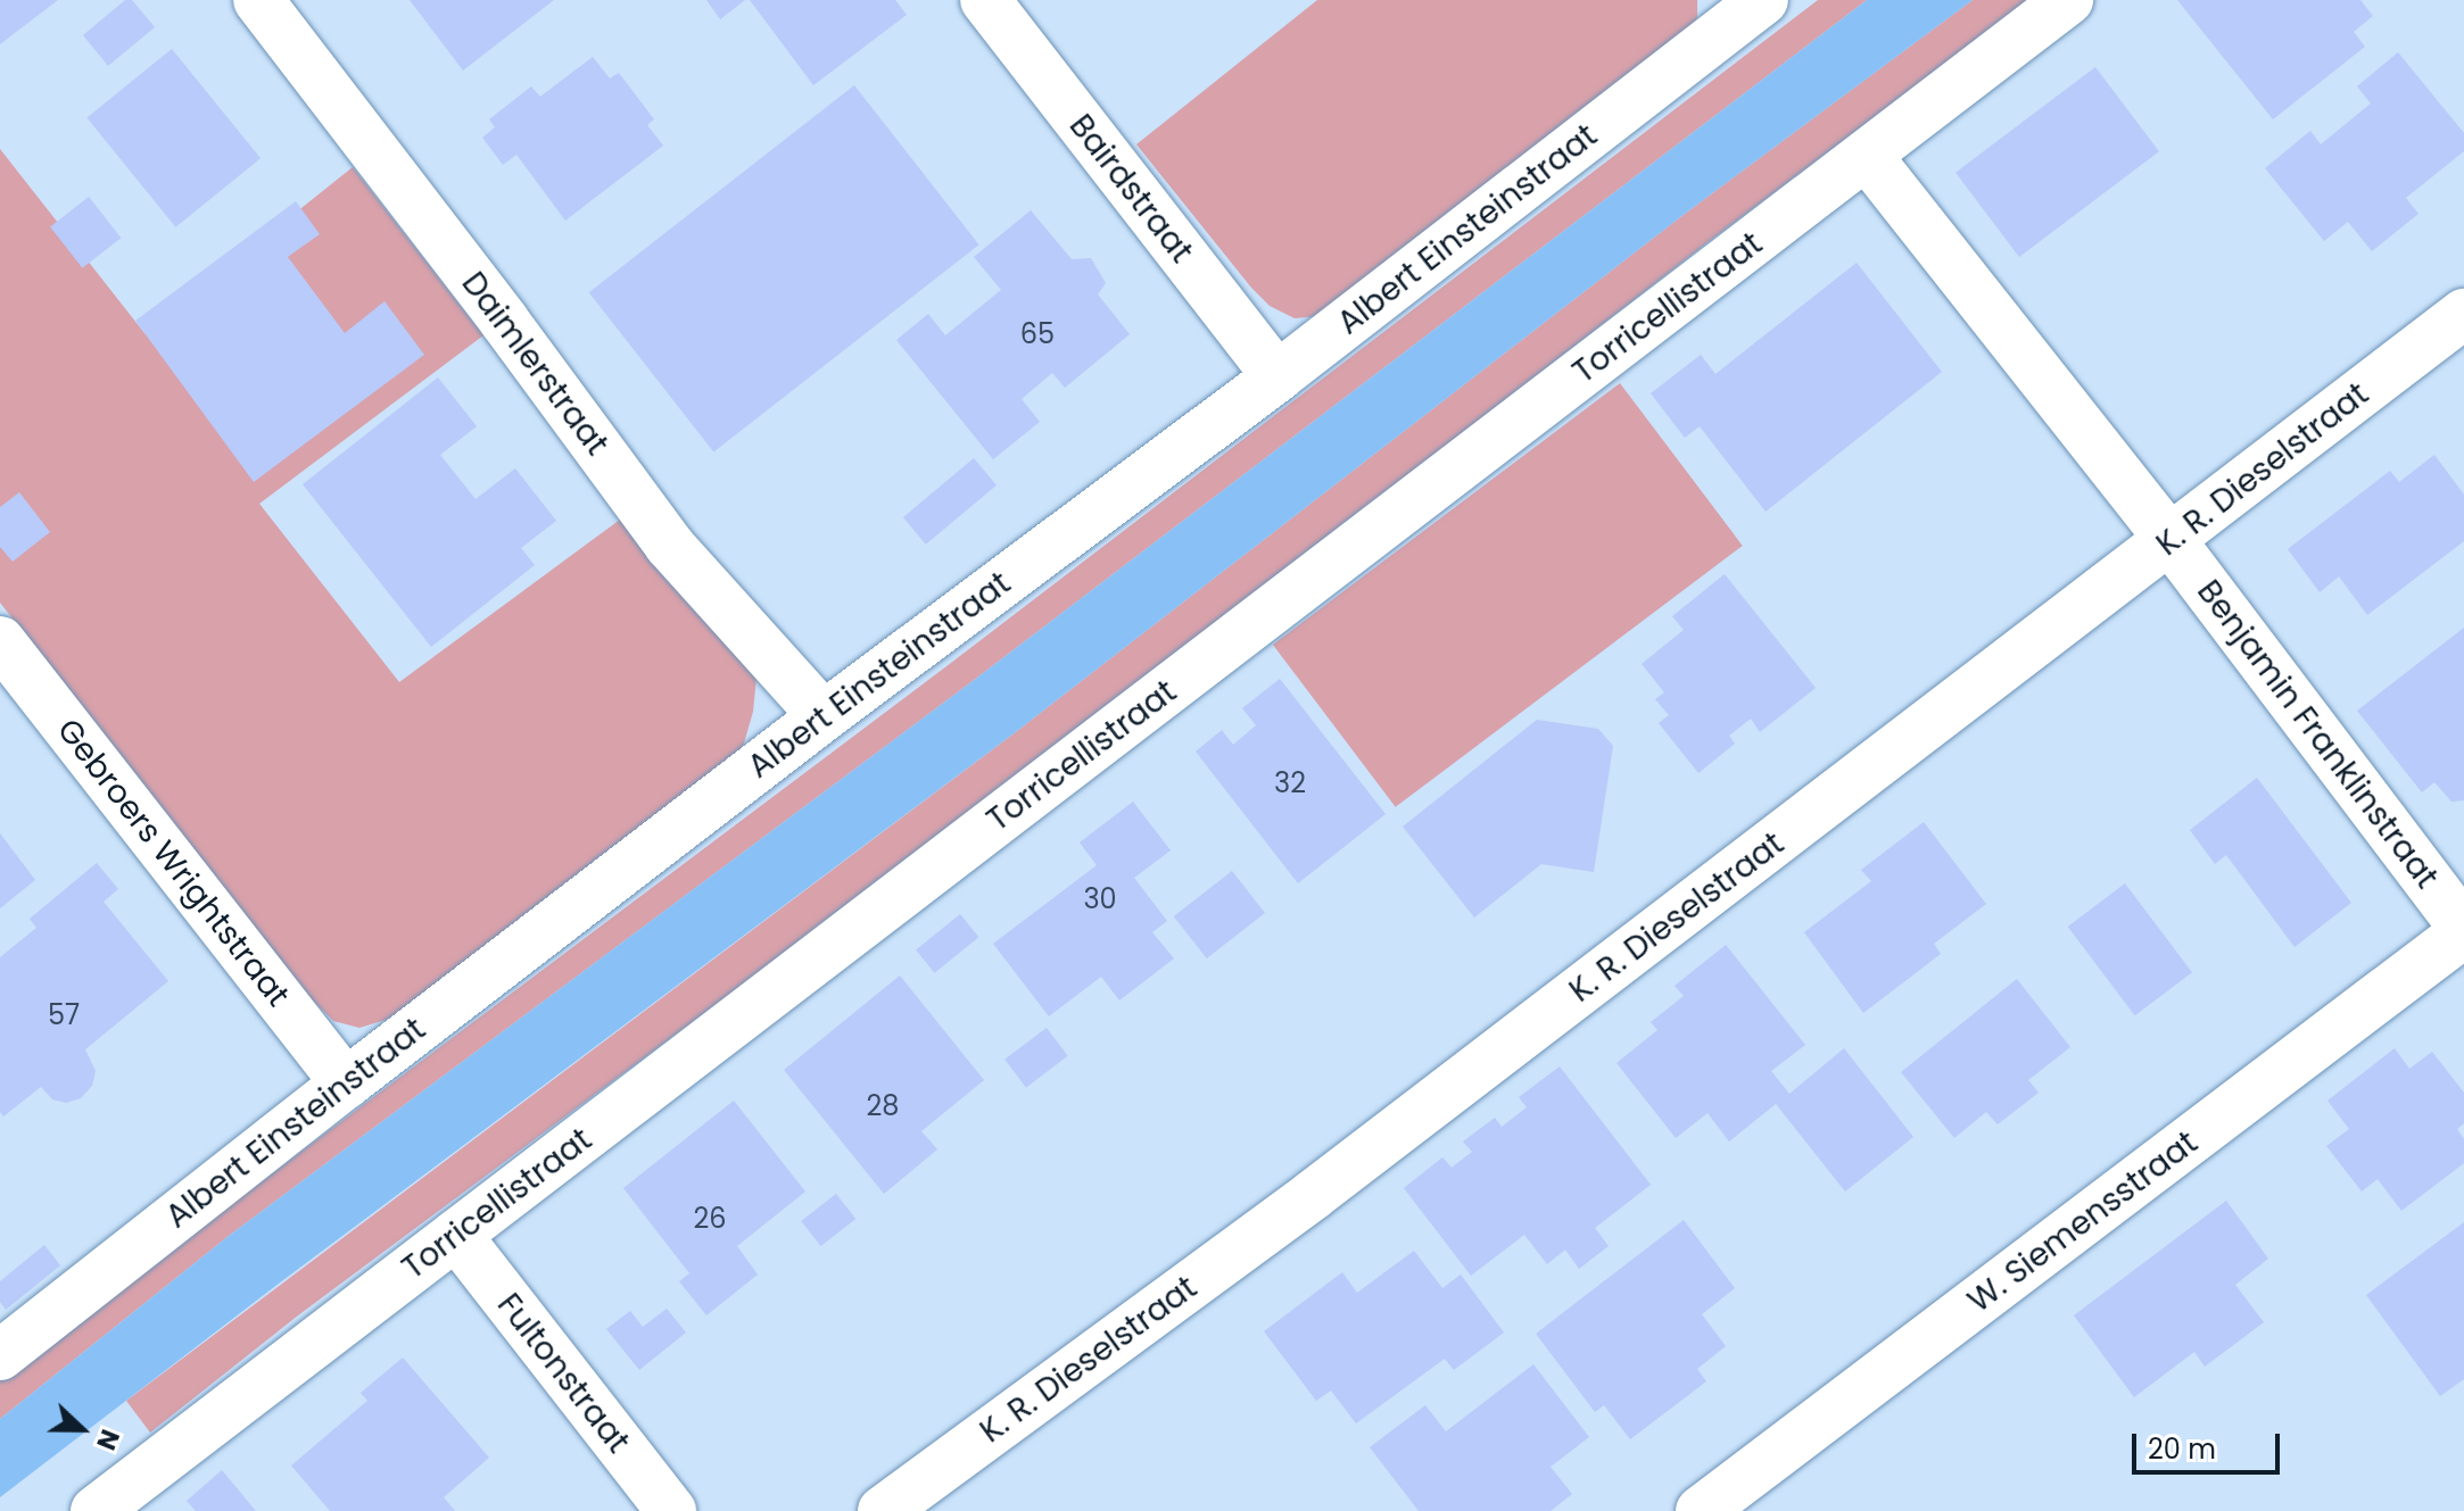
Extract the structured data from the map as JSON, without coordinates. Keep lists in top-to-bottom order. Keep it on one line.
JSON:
{"streets":{"street":["Bairdstraat","Albert Einsteinstraat","Torricellistraat","Daimlerstraat","K. R. Dieselstraat","Benjamin Franklinstraat","Gebroers Wrightstraat","W. Siemensstraat","Fultonstraat"]},"crossings":[["Bairdstraat","Albert Einsteinstraat"],["Albert Einsteinstraat","Daimlerstraat"],["Albert Einsteinstraat","Gebroers Wrightstraat"],["Torricellistraat","Benjamin Franklinstraat"],["Torricellistraat","Fultonstraat"],["K. R. Dieselstraat","Benjamin Franklinstraat"],["Benjamin Franklinstraat","W. Siemensstraat"]],"house_numbers":["65","32","30","57","28","26"],"scale_bar":"20 m","north":"right"}
